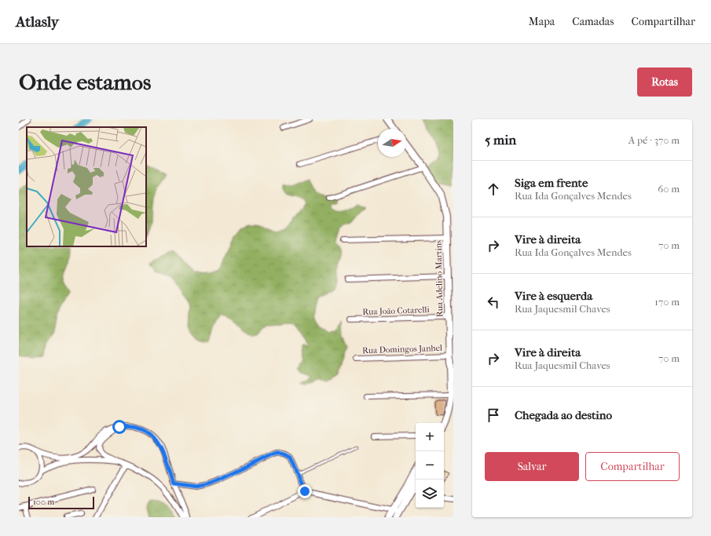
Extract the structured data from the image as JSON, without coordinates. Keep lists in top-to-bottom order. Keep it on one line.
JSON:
{"streets":{"street":["Rua Adelino Martins","Rua João Cotarelli","Rua Domingos Janhel"]},"crossings":[["Rua Adelino Martins","Rua João Cotarelli"],["Rua Adelino Martins","Rua Domingos Janhel"]],"scale_bar":"100 m","north":"right","page":{"header":"Atlasly","nav":["Mapa","Camadas","Compartilhar"],"buttons":["Rotas",["Salvar","Compartilhar"]],"title":"Onde estamos","heading":["5 min","A pé · 370 m"],"list":[["Siga em frente","Rua Ida Gonçalves Mendes","60 m"],["Vire à direita","Rua Ida Gonçalves Mendes","70 m"],["Vire à esquerda","Rua Jaquesmil Chaves","170 m"],["Vire à direita","Rua Jaquesmil Chaves","70 m"],"Chegada ao destino"],"map_buttons":["+","−"],"scale":"100 m"}}
